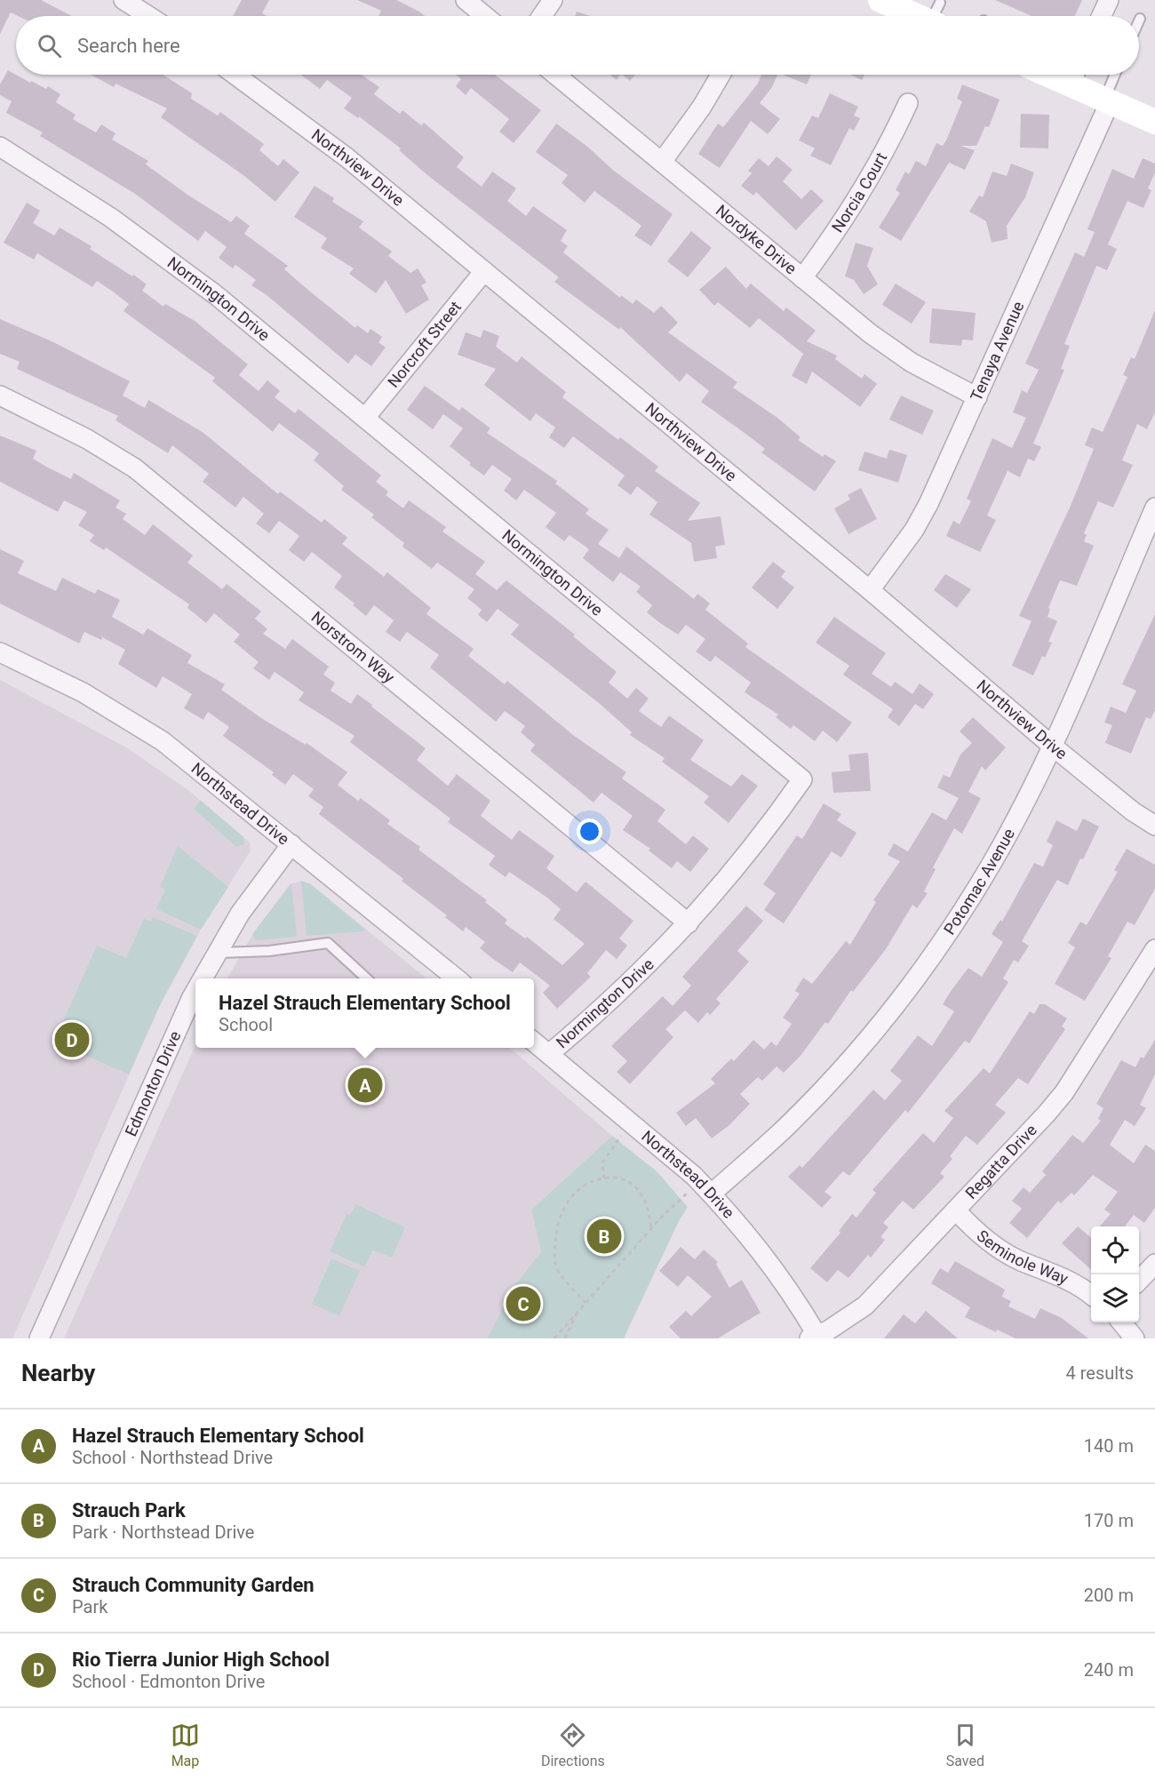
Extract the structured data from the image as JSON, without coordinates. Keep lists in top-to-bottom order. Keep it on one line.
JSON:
{"streets":{"street":["Northview Drive","Norcia Court","Nordyke Drive","Normington Drive","Norcroft Street","Tenaya Avenue","Norstrom Way","Northstead Drive","Potomac Avenue","Edmonton Drive","Regatta Drive","Seminole Way"]},"crossings":[["Northview Drive","Norcroft Street"],["Northview Drive","Tenaya Avenue"],["Northview Drive","Potomac Avenue"],["Norcia Court","Nordyke Drive"],["Nordyke Drive","Tenaya Avenue"],["Normington Drive","Norcroft Street"],["Normington Drive","Norstrom Way"],["Normington Drive","Northstead Drive"],["Northstead Drive","Potomac Avenue"],["Northstead Drive","Edmonton Drive"],["Northstead Drive","Regatta Drive"],["Regatta Drive","Seminole Way"]],"page":{"search":"Search here","popup":["Hazel Strauch Elementary School","School"],"pins":["D","A","B","C"],"heading":["Nearby","4 results"],"list":[{"mark":"A","name":"Hazel Strauch Elementary School","note":"School · Northstead Drive","value":"140 m"},{"mark":"B","name":"Strauch Park","note":"Park · Northstead Drive","value":"170 m"},{"mark":"C","name":"Strauch Community Garden","note":"Park","value":"200 m"},{"mark":"D","name":"Rio Tierra Junior High School","note":"School · Edmonton Drive","value":"240 m"}],"nav":["Map","Directions","Saved"]}}
